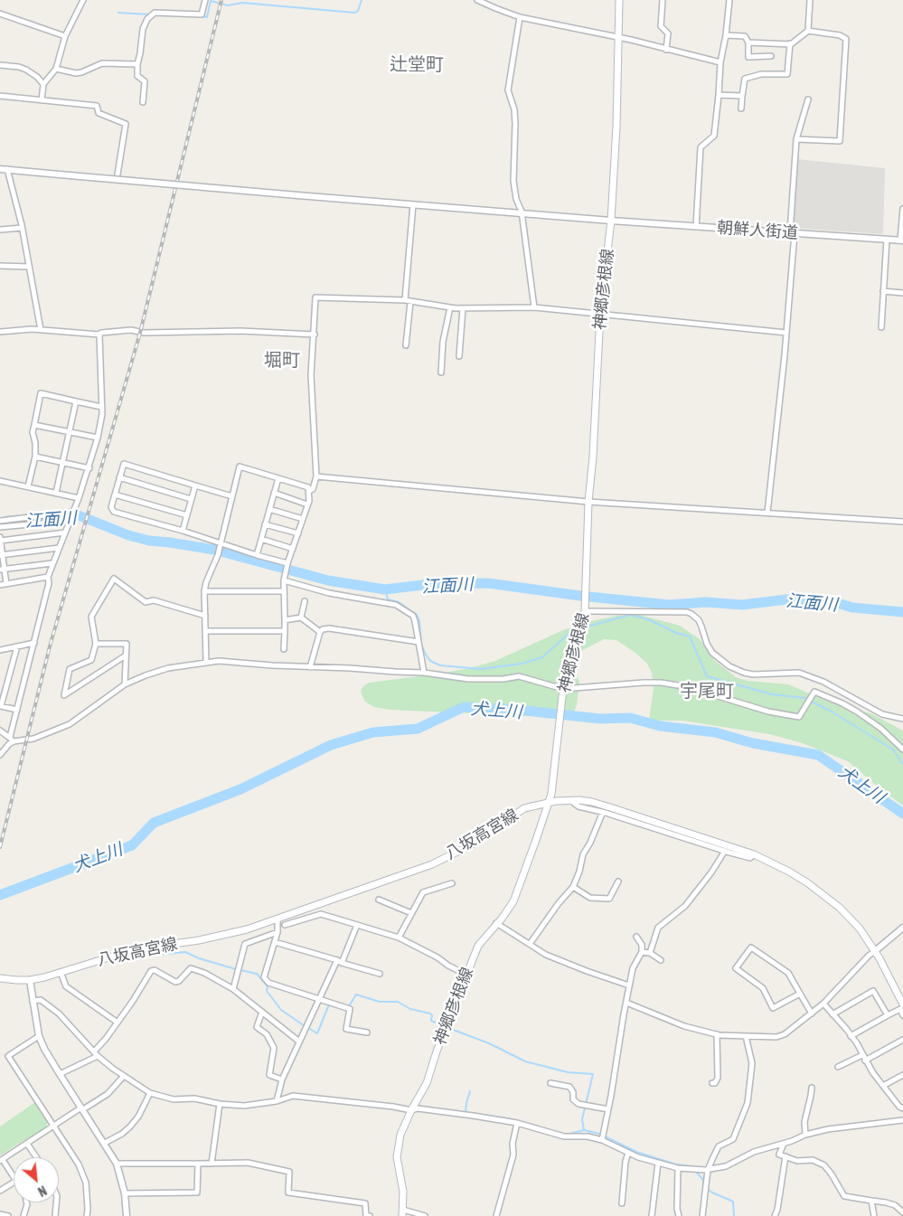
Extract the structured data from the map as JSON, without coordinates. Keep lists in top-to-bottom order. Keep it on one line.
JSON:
{"streets":{"main road":["神郷彦根線","八坂高宮線"],"street":["朝鮮人街道"]},"crossings":[["朝鮮人街道","神郷彦根線"],["神郷彦根線","八坂高宮線"]],"districts":["辻堂町","堀町","宇尾町"],"water":["江面川","犬上川"],"north":"bottom right"}
